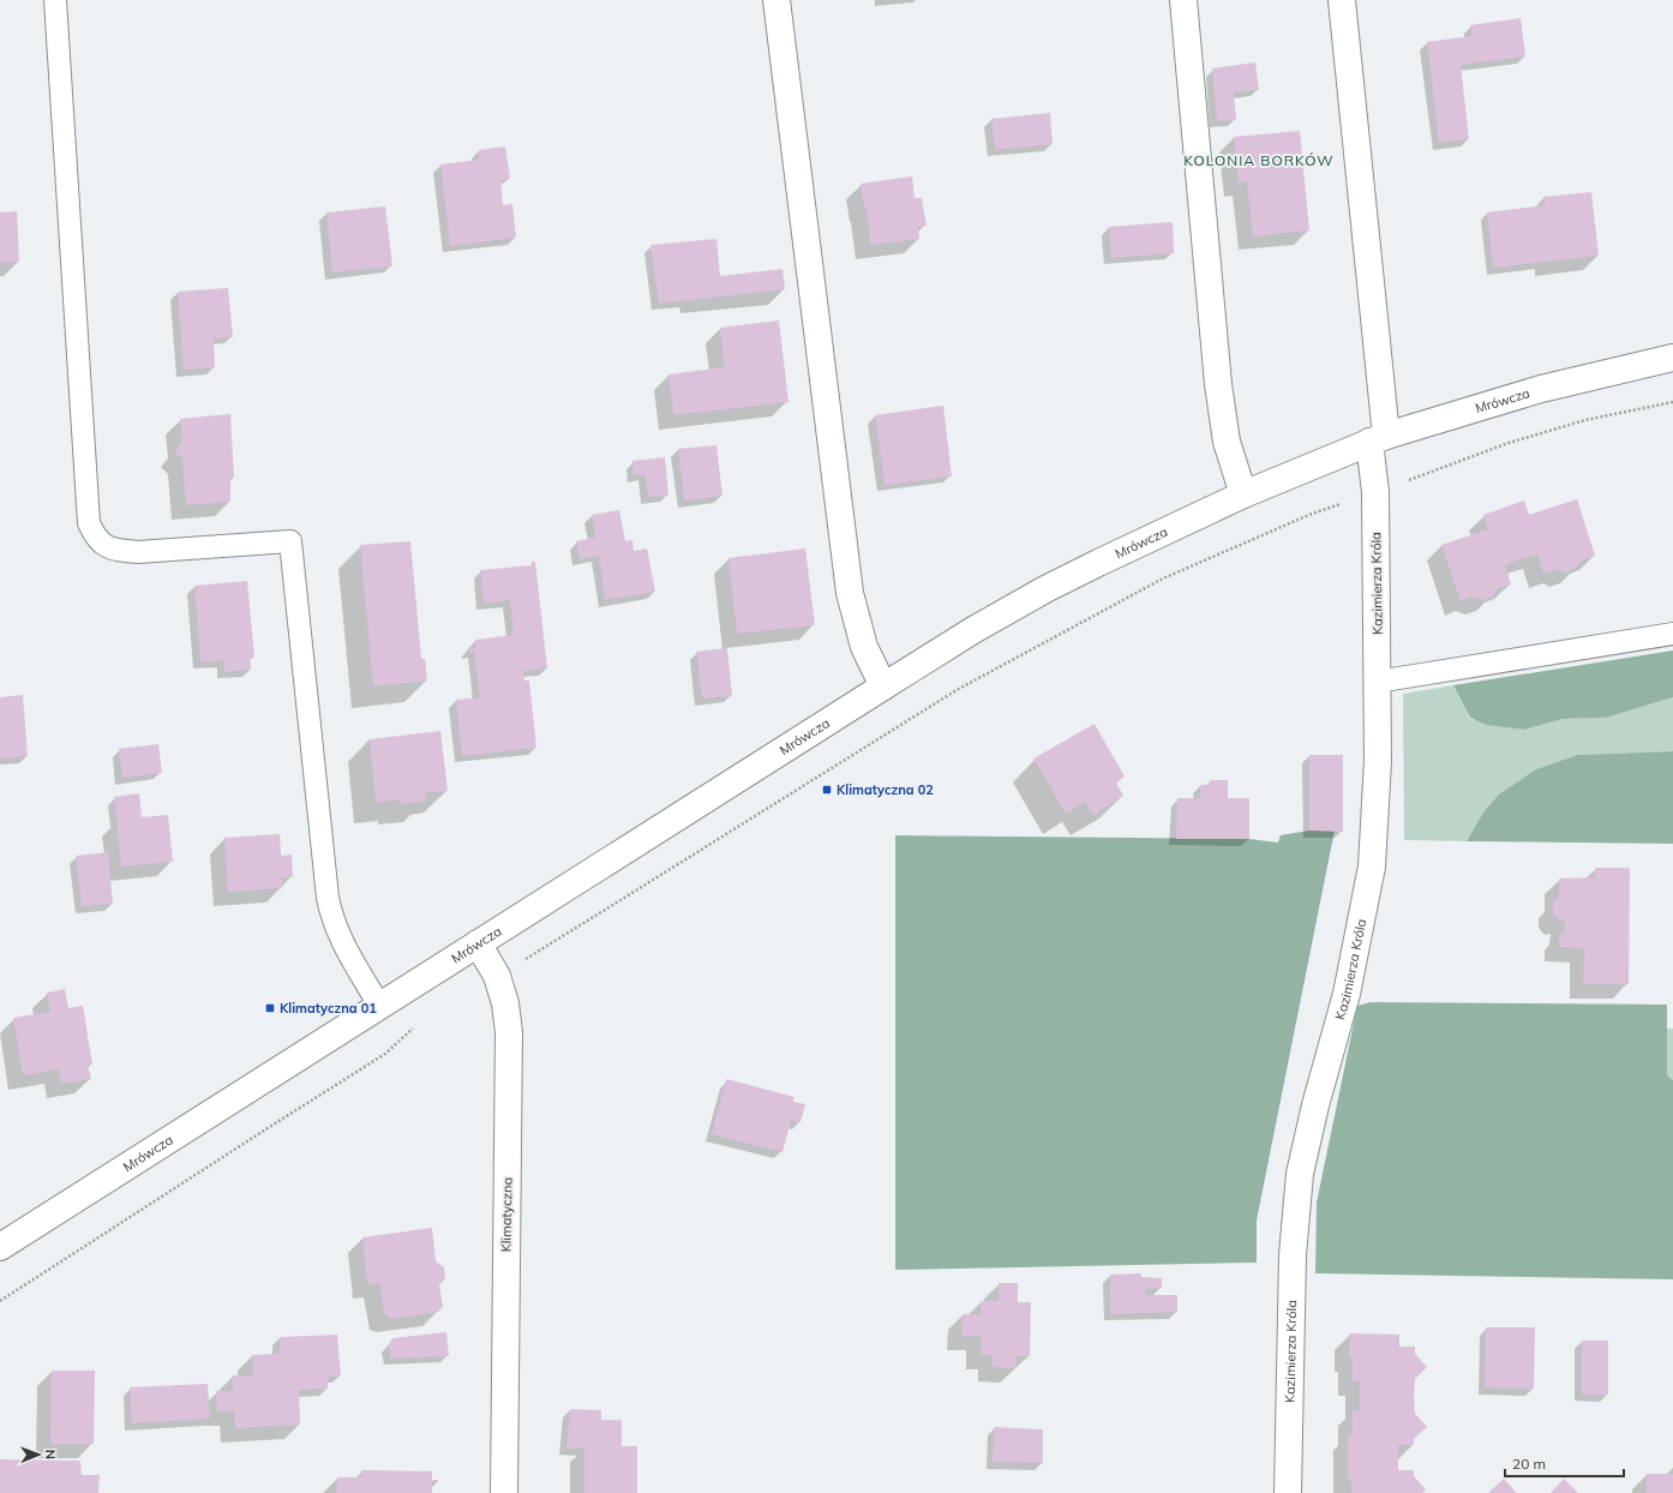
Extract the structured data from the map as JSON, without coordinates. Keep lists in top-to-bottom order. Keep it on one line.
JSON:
{"streets":{"street":["Mrówcza","Kazimierza Króla","Klimatyczna"]},"crossings":[["Mrówcza","Kazimierza Króla"],["Mrówcza","Klimatyczna"]],"districts":["KOLONIA BORKÓW"],"places":{"transit":["Klimatyczna 02","Klimatyczna 01"]},"scale_bar":"20 m","north":"right"}
